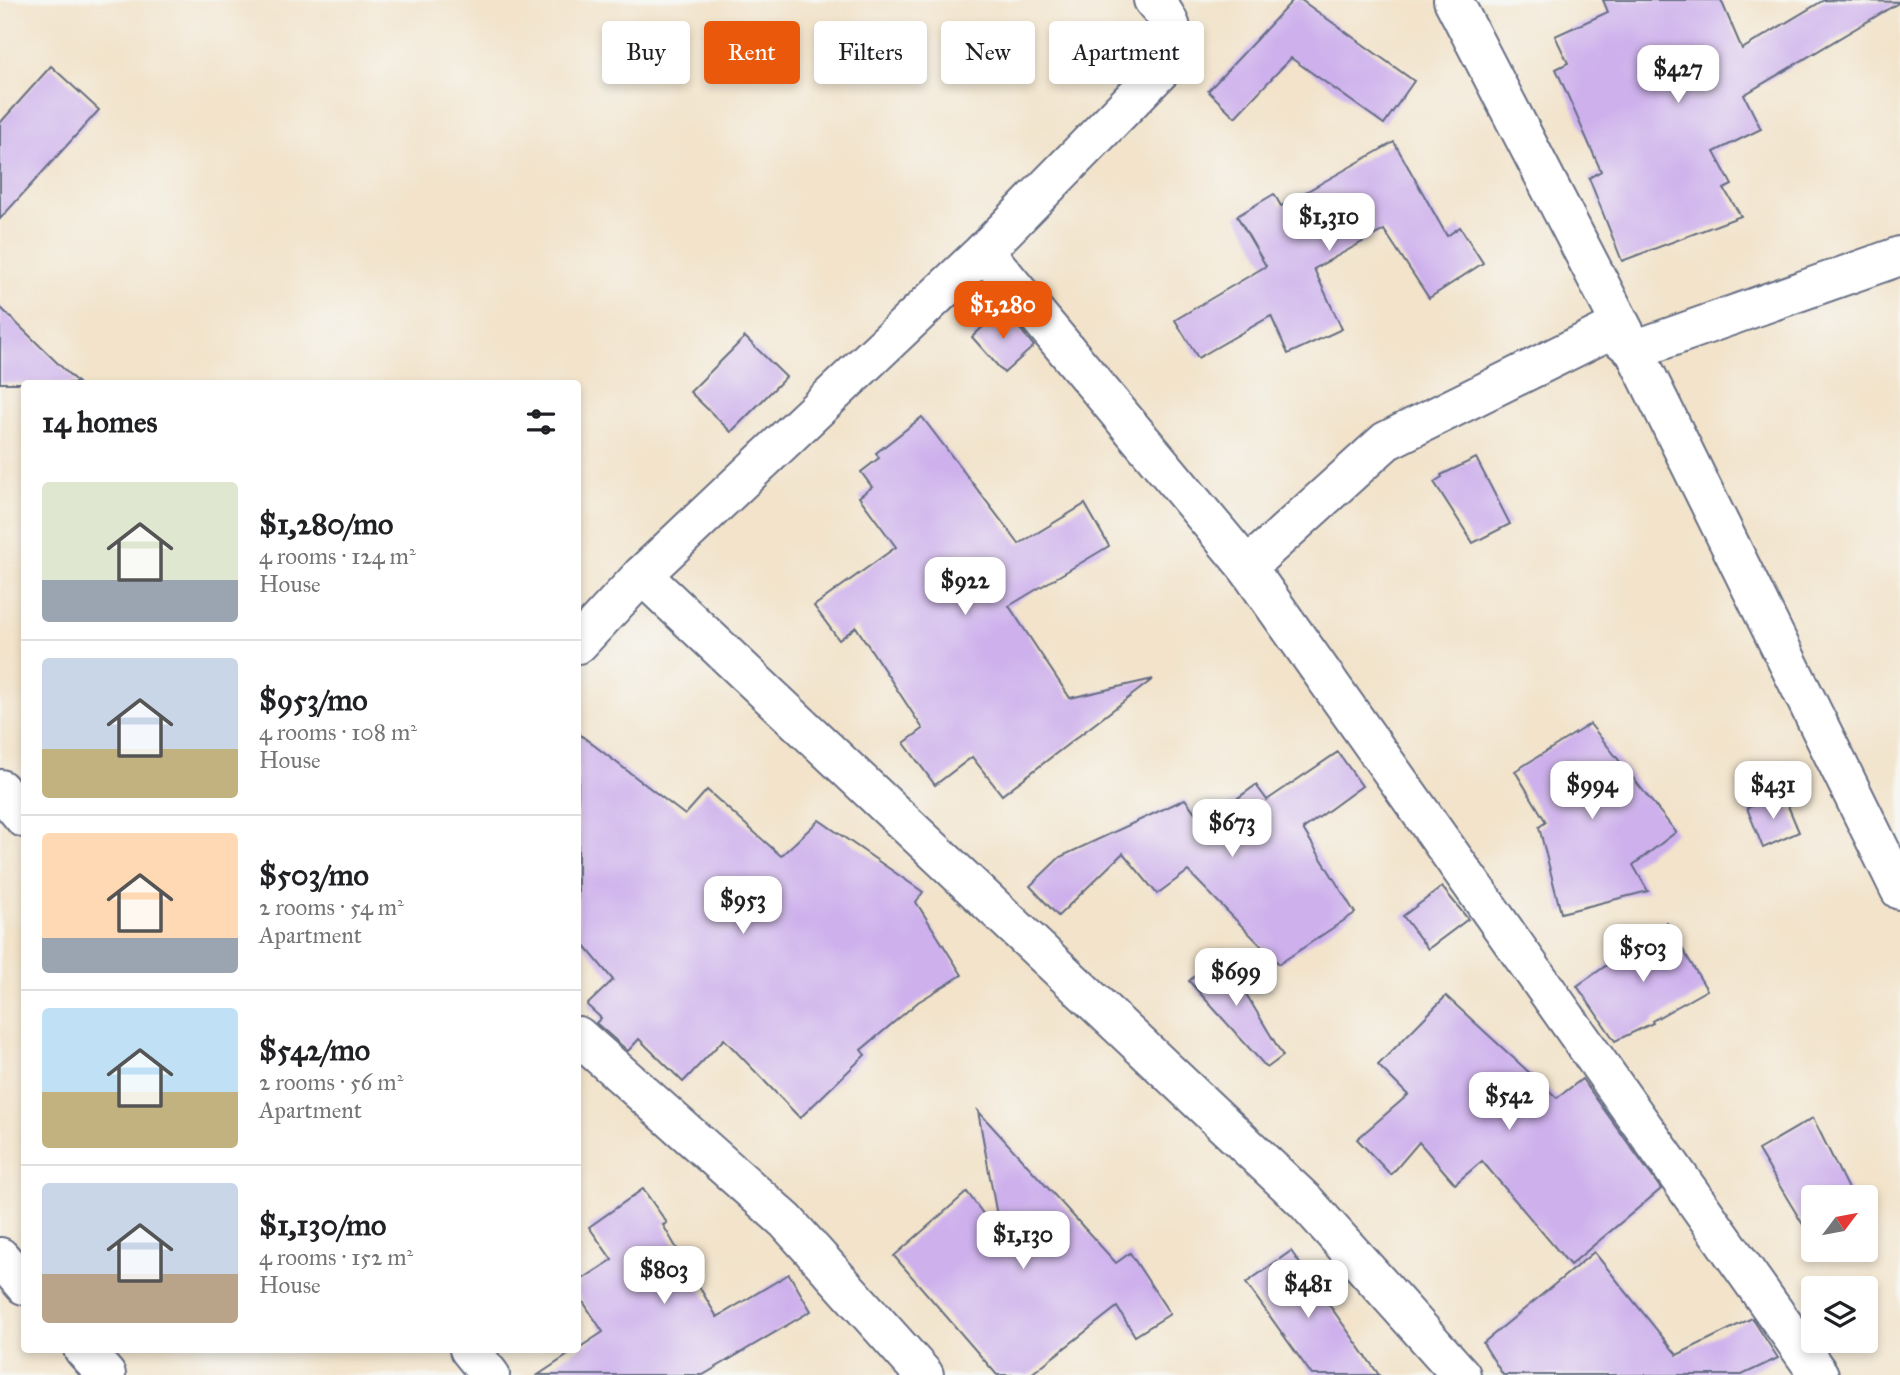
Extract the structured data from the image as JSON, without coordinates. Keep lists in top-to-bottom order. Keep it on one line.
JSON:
{"north":"top right","page":{"chip":["Buy","Rent","Filters","New","Apartment"],"price":["$427","$1,310","$1,280","$922","$994","$431","$673","$953","$503","$699","$542","$1,130","$803","$481"],"heading":"14 homes","list":[{"name":"$1,280/mo","note":"4 rooms · 124 m² · House"},{"name":"$953/mo","note":"4 rooms · 108 m² · House"},{"name":"$503/mo","note":"2 rooms · 54 m² · Apartment"},{"name":"$542/mo","note":"2 rooms · 56 m² · Apartment"},{"name":"$1,130/mo","note":"4 rooms · 152 m² · House"}]}}
